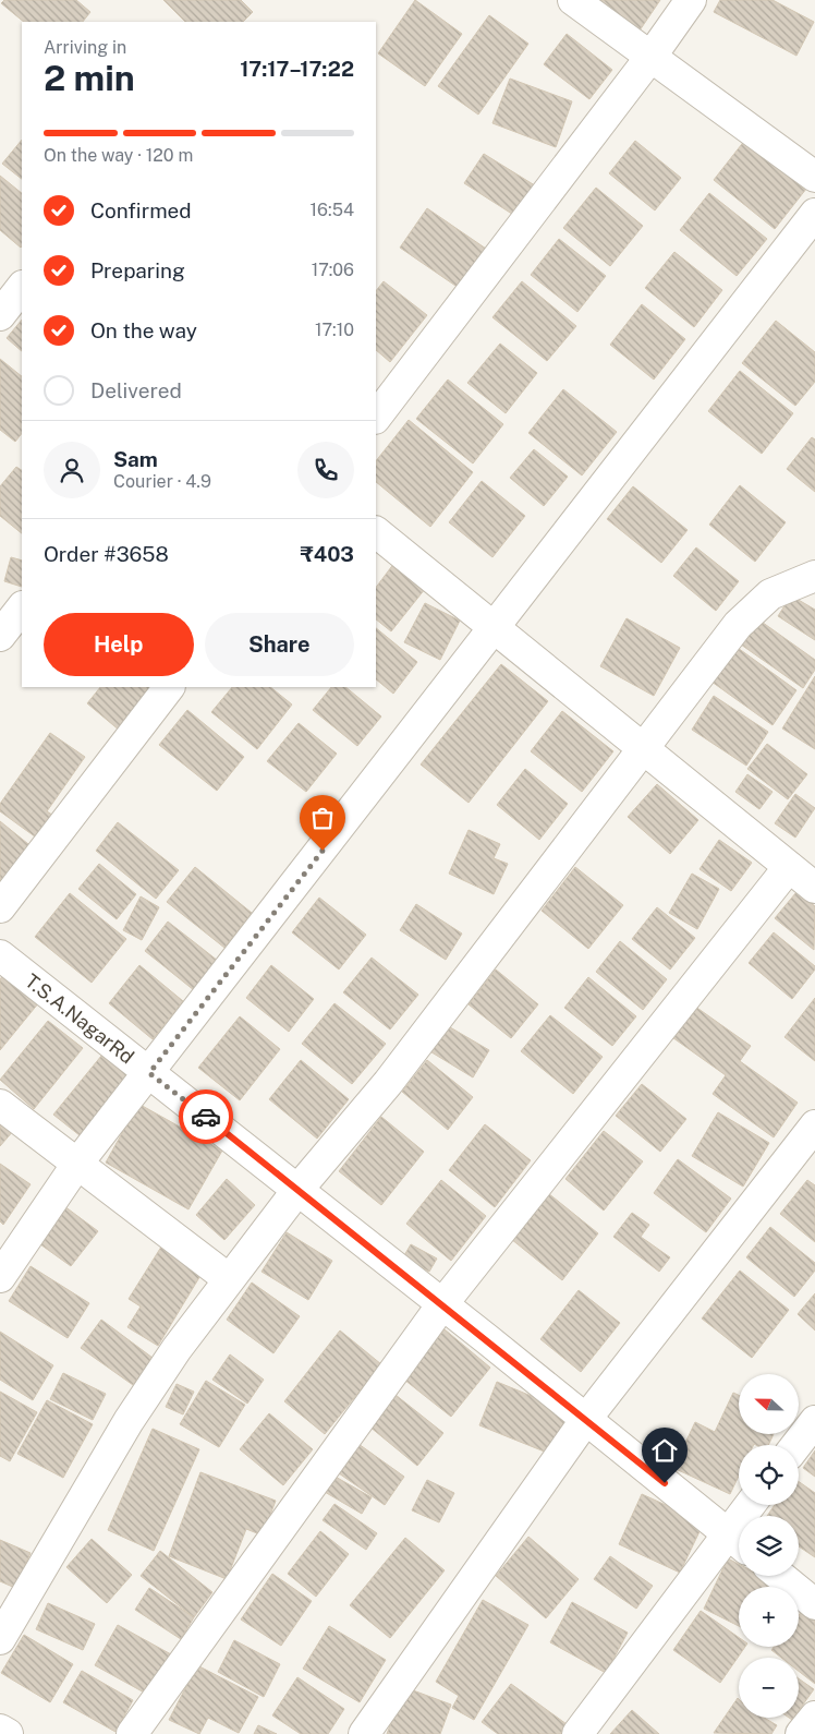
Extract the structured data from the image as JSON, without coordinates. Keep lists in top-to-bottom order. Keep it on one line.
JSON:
{"streets":{"street":["T.S.A.NagarRd"]},"north":"left","page":{"heading":["2 min","Arriving in","17:17–17:22"],"panel":["Sam","Courier · 4.9","Order #3658","₹403"],"bar":"On the way · 120 m","list":[["Confirmed","16:54"],["Preparing","17:06"],["On the way","17:10"],"Delivered"],"buttons":["Help","Share"],"map_buttons":["+","−"]}}
